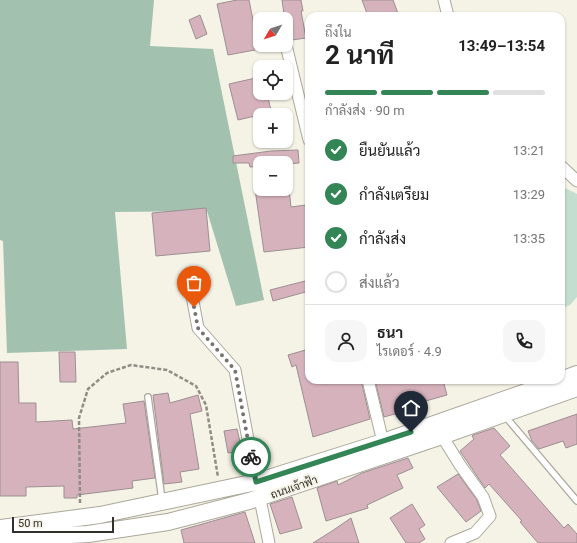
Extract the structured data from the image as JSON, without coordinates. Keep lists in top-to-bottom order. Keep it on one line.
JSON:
{"streets":{"main road":["ถนนเจ้าฟ้า"]},"scale_bar":"50 m","north":"bottom left","page":{"map_buttons":["+","−"],"heading":["2 นาที","ถึงใน","13:49–13:54"],"panel":["ธนา","ไรเดอร์ · 4.9"],"bar":"กำลังส่ง · 90 m","list":[["ยืนยันแล้ว","13:21"],["กำลังเตรียม","13:29"],["กำลังส่ง","13:35"],"ส่งแล้ว"],"scale":"50 m"}}
